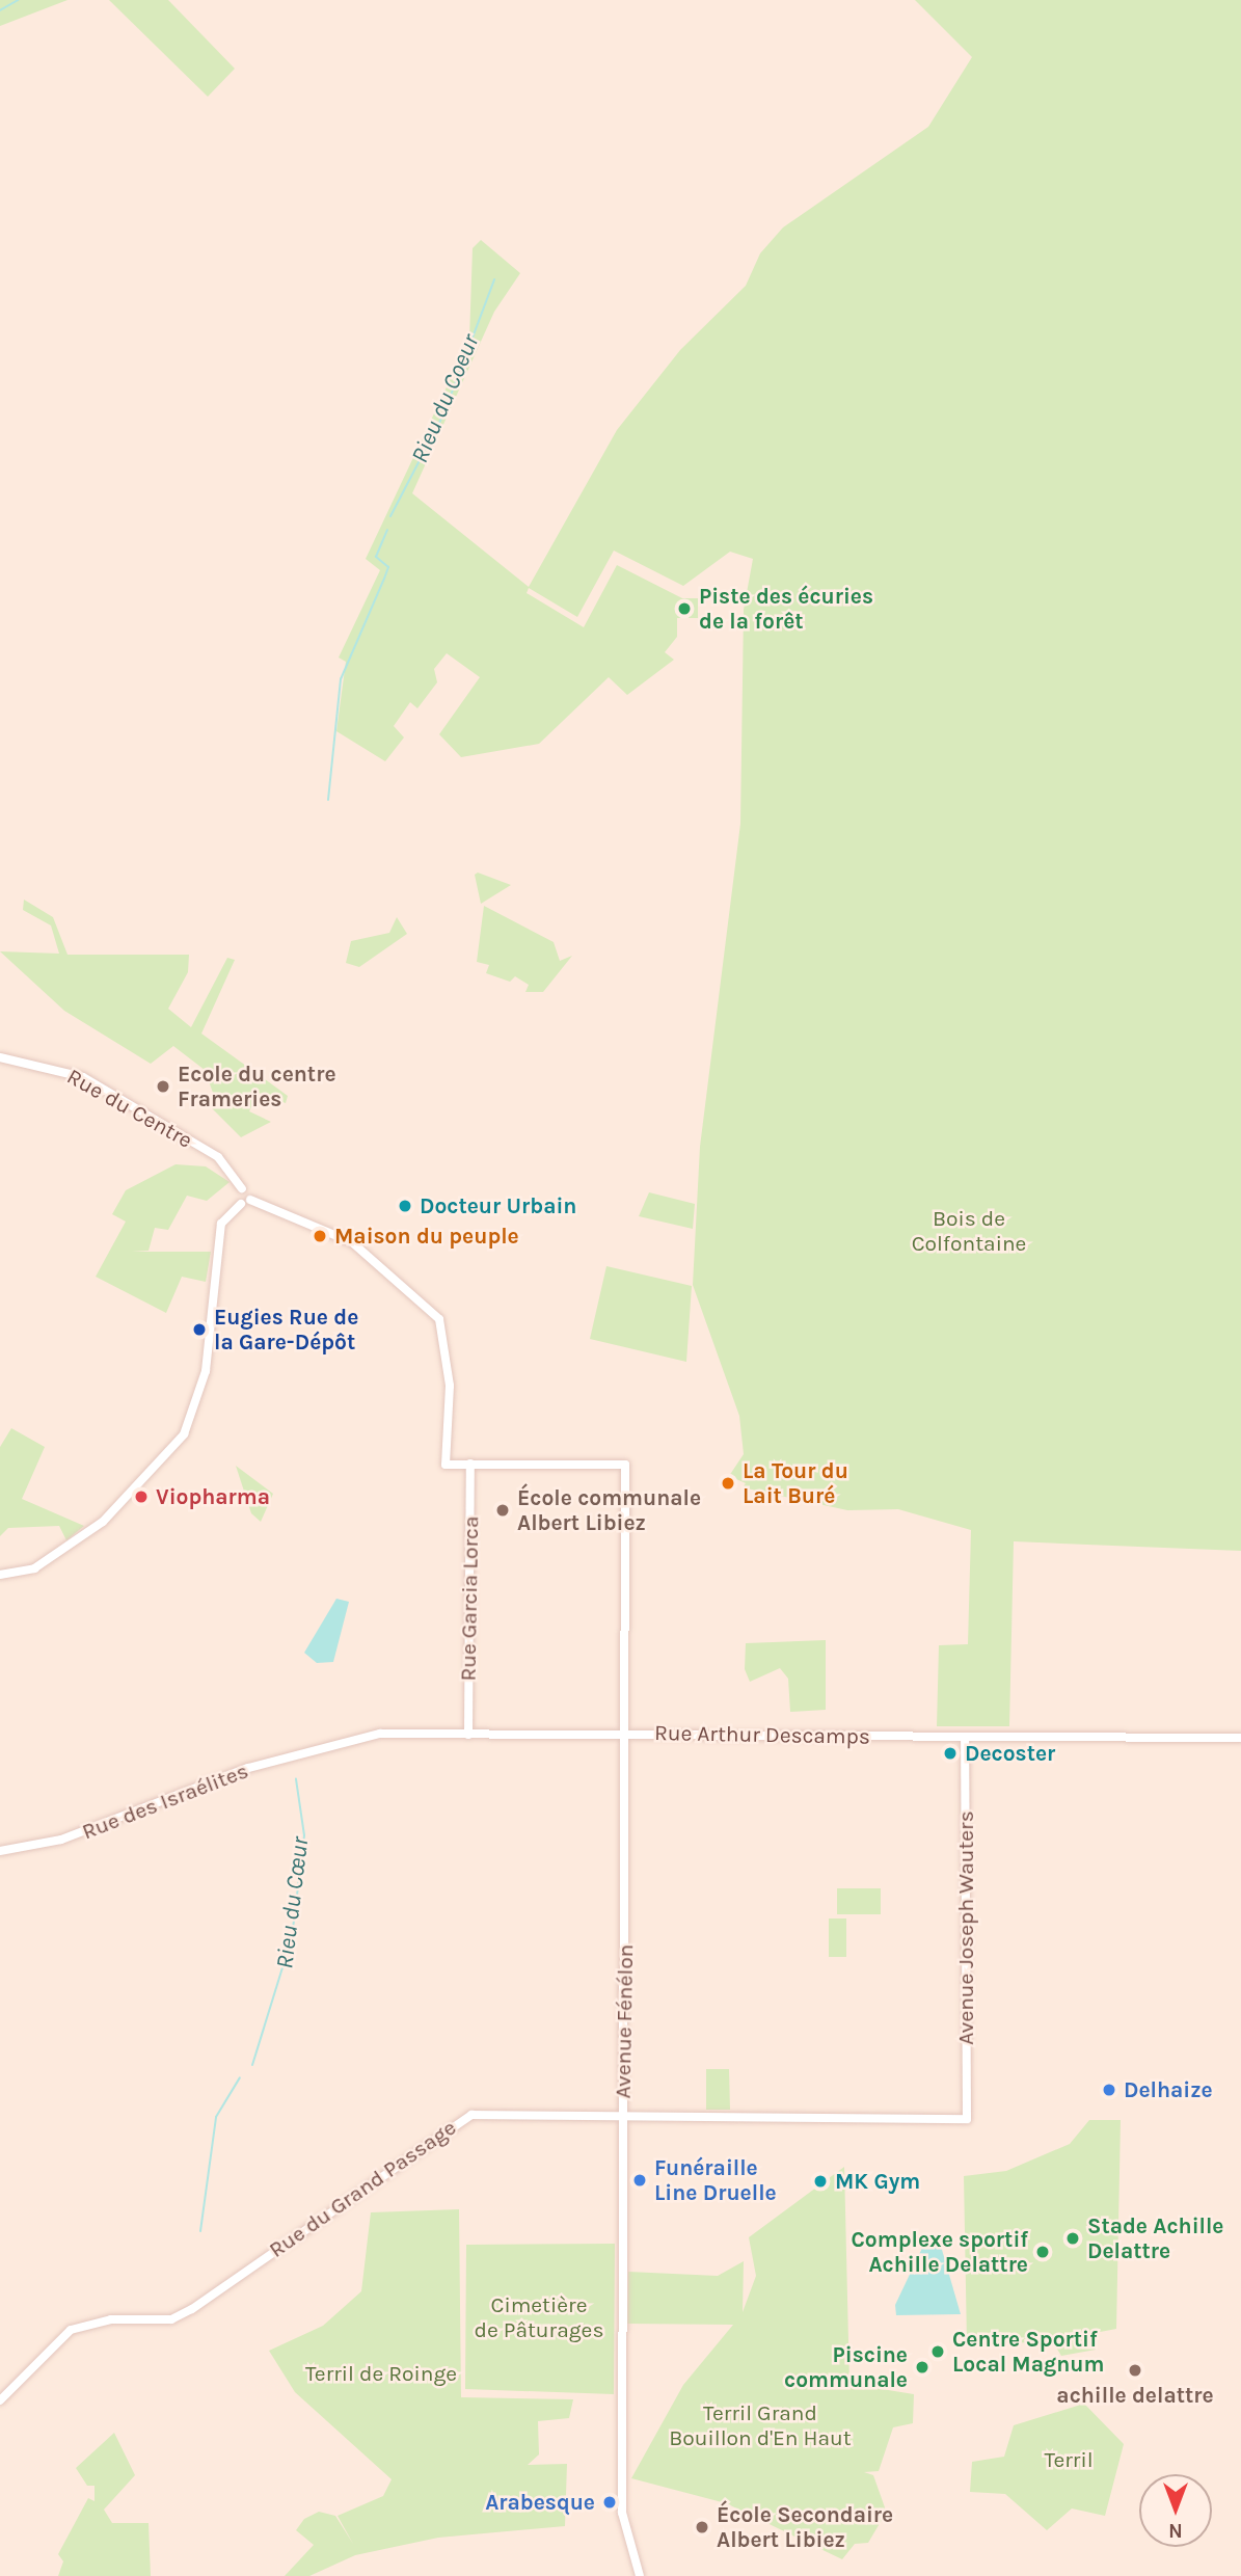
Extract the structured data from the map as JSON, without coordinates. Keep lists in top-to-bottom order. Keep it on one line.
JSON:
{"streets":{"street":["Rue du Centre","Rue Garcia Lorca","Rue Arthur Descamps","Rue des Israélites","Avenue Joseph Wauters","Avenue Fénélon","Rue du Grand Passage"]},"crossings":[["Rue Garcia Lorca","Rue Arthur Descamps"],["Rue Garcia Lorca","Avenue Fénélon"],["Rue Arthur Descamps","Rue des Israélites"],["Rue Arthur Descamps","Avenue Joseph Wauters"],["Rue Arthur Descamps","Avenue Fénélon"],["Avenue Joseph Wauters","Rue du Grand Passage"],["Avenue Fénélon","Rue du Grand Passage"]],"water":["Rieu du Coeur","Rieu du Cœur"],"parks":["Bois de Colfontaine","Cimetière de Pâturages","Terril de Roinge","Terril Grand Bouillon d'En Haut","Terril"],"places":["Piste des écuries de la forêt","Ecole du centre Frameries","Docteur Urbain","Maison du peuple","Eugies Rue de la Gare-Dépôt","La Tour du Lait Buré","Viopharma","École communale Albert Libiez","Decoster","Delhaize","Funéraille Line Druelle","MK Gym","Stade Achille Delattre","Complexe sportif Achille Delattre","Centre Sportif Local Magnum","Piscine communale","achille delattre","Arabesque","École Secondaire Albert Libiez"],"north":"bottom"}
